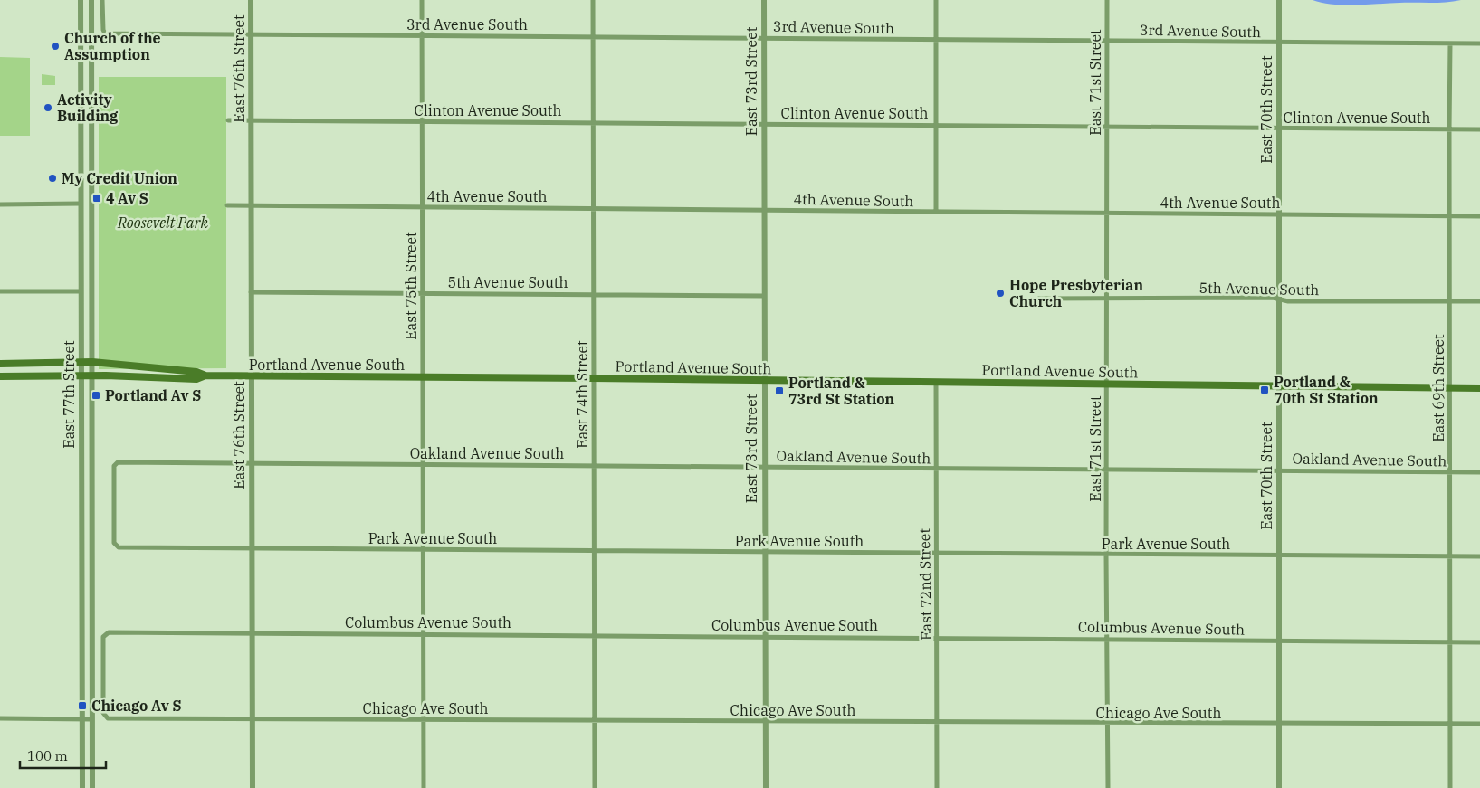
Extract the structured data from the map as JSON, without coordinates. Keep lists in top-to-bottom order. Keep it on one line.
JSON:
{"streets":{"main road":["Portland Avenue South"],"street":["3rd Avenue South","East 76th Street","East 73rd Street","East 71st Street","East 70th Street","Clinton Avenue South","4th Avenue South","5th Avenue South","East 75th Street","East 69th Street","East 77th Street","East 74th Street","Oakland Avenue South","Park Avenue South","East 72nd Street","Columbus Avenue South","Chicago Ave South"]},"crossings":[["3rd Avenue South","East 76th Street"],["3rd Avenue South","East 73rd Street"],["3rd Avenue South","East 71st Street"],["3rd Avenue South","East 70th Street"],["3rd Avenue South","East 75th Street"],["3rd Avenue South","East 69th Street"],["3rd Avenue South","East 74th Street"],["East 76th Street","Clinton Avenue South"],["East 76th Street","4th Avenue South"],["East 76th Street","5th Avenue South"],["East 76th Street","Portland Avenue South"],["East 76th Street","Oakland Avenue South"],["East 76th Street","Park Avenue South"],["East 76th Street","Columbus Avenue South"],["East 76th Street","Chicago Ave South"],["East 73rd Street","Clinton Avenue South"],["East 73rd Street","4th Avenue South"],["East 73rd Street","5th Avenue South"],["East 73rd Street","Portland Avenue South"],["East 73rd Street","Oakland Avenue South"],["East 73rd Street","Park Avenue South"],["East 73rd Street","Columbus Avenue South"],["East 73rd Street","Chicago Ave South"],["East 71st Street","Clinton Avenue South"],["East 71st Street","4th Avenue South"],["East 71st Street","5th Avenue South"],["East 71st Street","Portland Avenue South"],["East 71st Street","Oakland Avenue South"],["East 71st Street","Park Avenue South"],["East 71st Street","Columbus Avenue South"],["East 71st Street","Chicago Ave South"],["East 70th Street","Clinton Avenue South"],["East 70th Street","4th Avenue South"],["East 70th Street","5th Avenue South"],["East 70th Street","Portland Avenue South"],["East 70th Street","Oakland Avenue South"],["East 70th Street","Park Avenue South"],["East 70th Street","Columbus Avenue South"],["East 70th Street","Chicago Ave South"],["Clinton Avenue South","East 75th Street"],["Clinton Avenue South","East 69th Street"],["Clinton Avenue South","East 74th Street"],["4th Avenue South","East 75th Street"],["4th Avenue South","East 69th Street"],["4th Avenue South","East 74th Street"],["5th Avenue South","East 75th Street"],["5th Avenue South","East 69th Street"],["5th Avenue South","East 74th Street"],["East 75th Street","Portland Avenue South"],["East 75th Street","Oakland Avenue South"],["East 75th Street","Park Avenue South"],["East 75th Street","Columbus Avenue South"],["East 75th Street","Chicago Ave South"],["Portland Avenue South","East 69th Street"],["Portland Avenue South","East 77th Street"],["Portland Avenue South","East 74th Street"],["Portland Avenue South","East 72nd Street"],["East 69th Street","Oakland Avenue South"],["East 69th Street","Park Avenue South"],["East 69th Street","Columbus Avenue South"],["East 69th Street","Chicago Ave South"],["East 74th Street","Oakland Avenue South"],["East 74th Street","Park Avenue South"],["East 74th Street","Columbus Avenue South"],["East 74th Street","Chicago Ave South"],["Oakland Avenue South","Park Avenue South"],["Oakland Avenue South","East 72nd Street"],["Park Avenue South","East 72nd Street"],["East 72nd Street","Columbus Avenue South"],["East 72nd Street","Chicago Ave South"],["Columbus Avenue South","Chicago Ave South"]],"parks":["Roosevelt Park"],"places":{"other":["Church of the Assumption","Activity Building","My Credit Union","Hope Presbyterian Church"],"transit":["4 Av S","Portland & 70th St Station","Portland & 73rd St Station","Portland Av S","Chicago Av S"]},"scale_bar":"100 m"}
